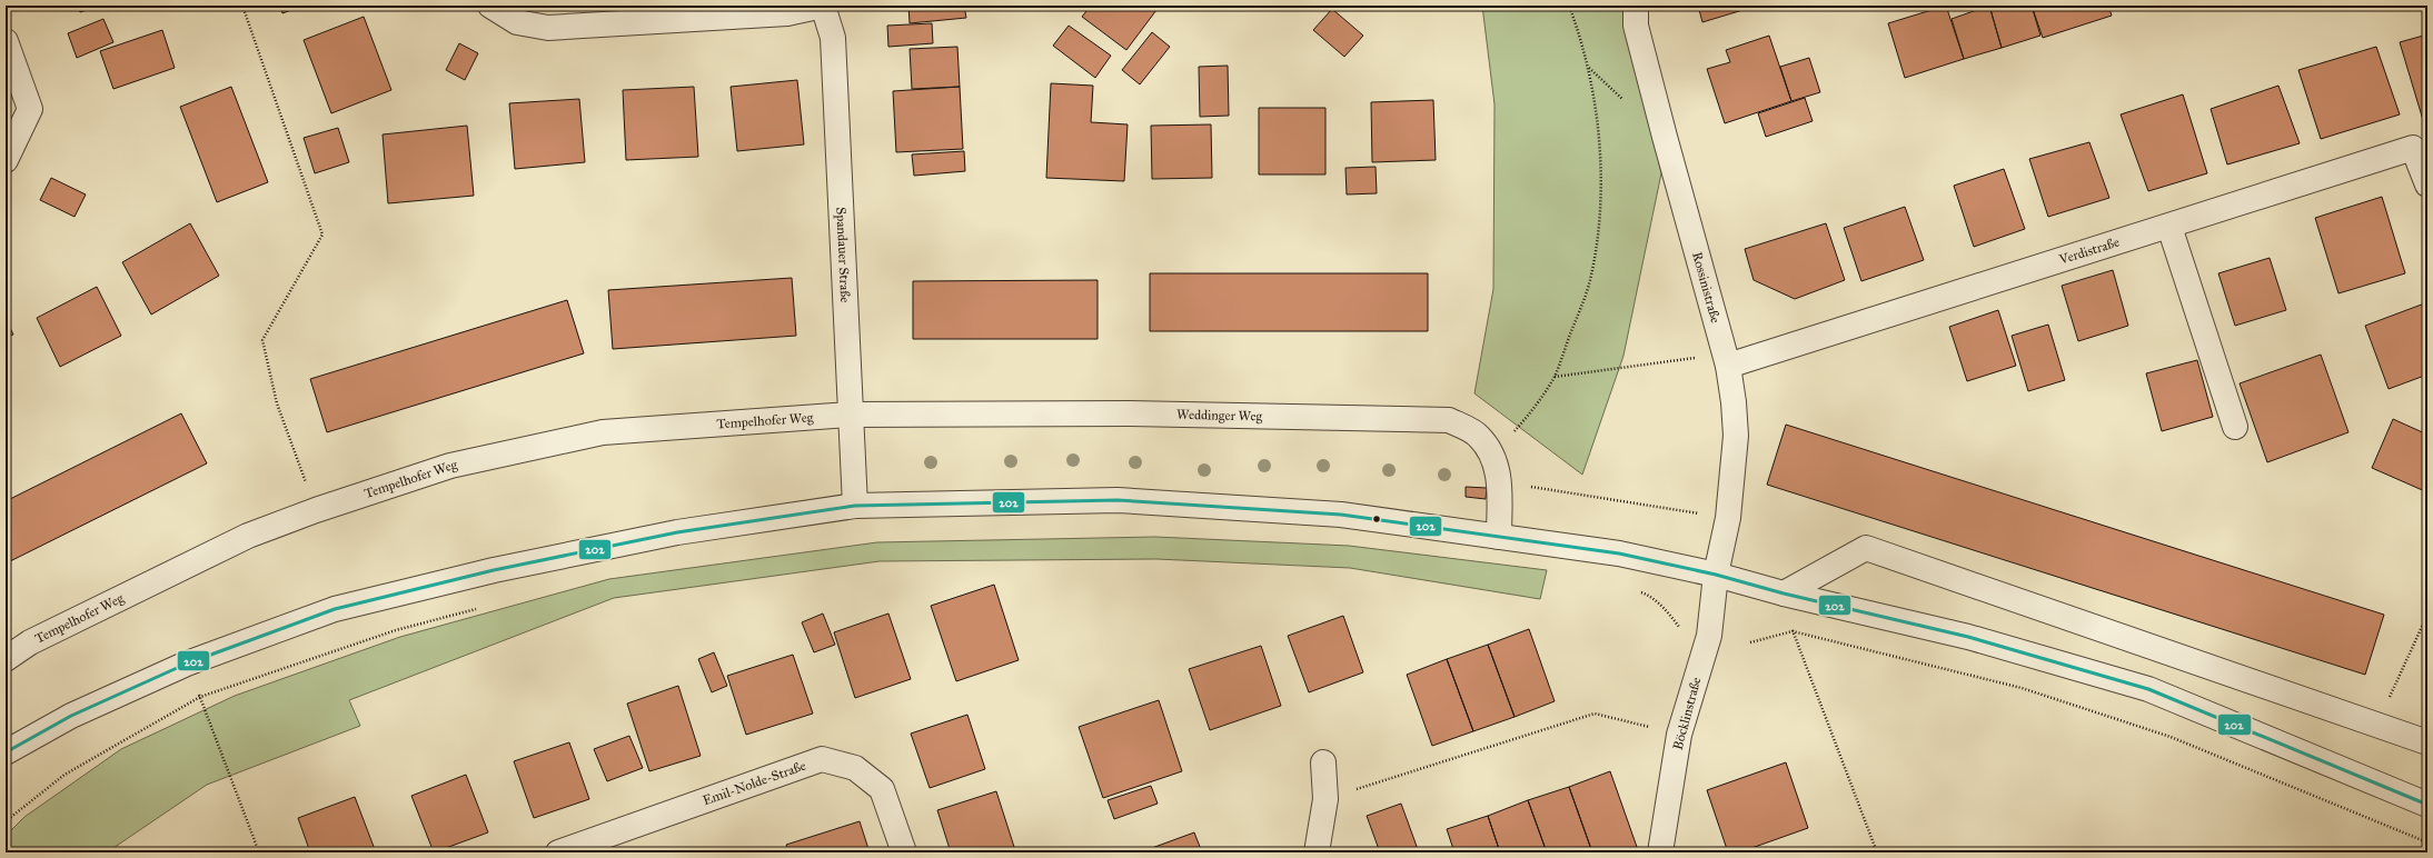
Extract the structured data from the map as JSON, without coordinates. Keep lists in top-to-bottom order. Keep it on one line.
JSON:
{"streets":{"street":["Verdistraße","Spandauer Straße","Rossinistraße","Weddinger Weg","Tempelhofer Weg","Böcklinstraße","Emil-Nolde-Straße"]},"crossings":[["Verdistraße","Rossinistraße"],["Spandauer Straße","Weddinger Weg"],["Spandauer Straße","Tempelhofer Weg"],["Rossinistraße","Böcklinstraße"],["Weddinger Weg","Tempelhofer Weg"]],"lines":["transit line 202"]}
